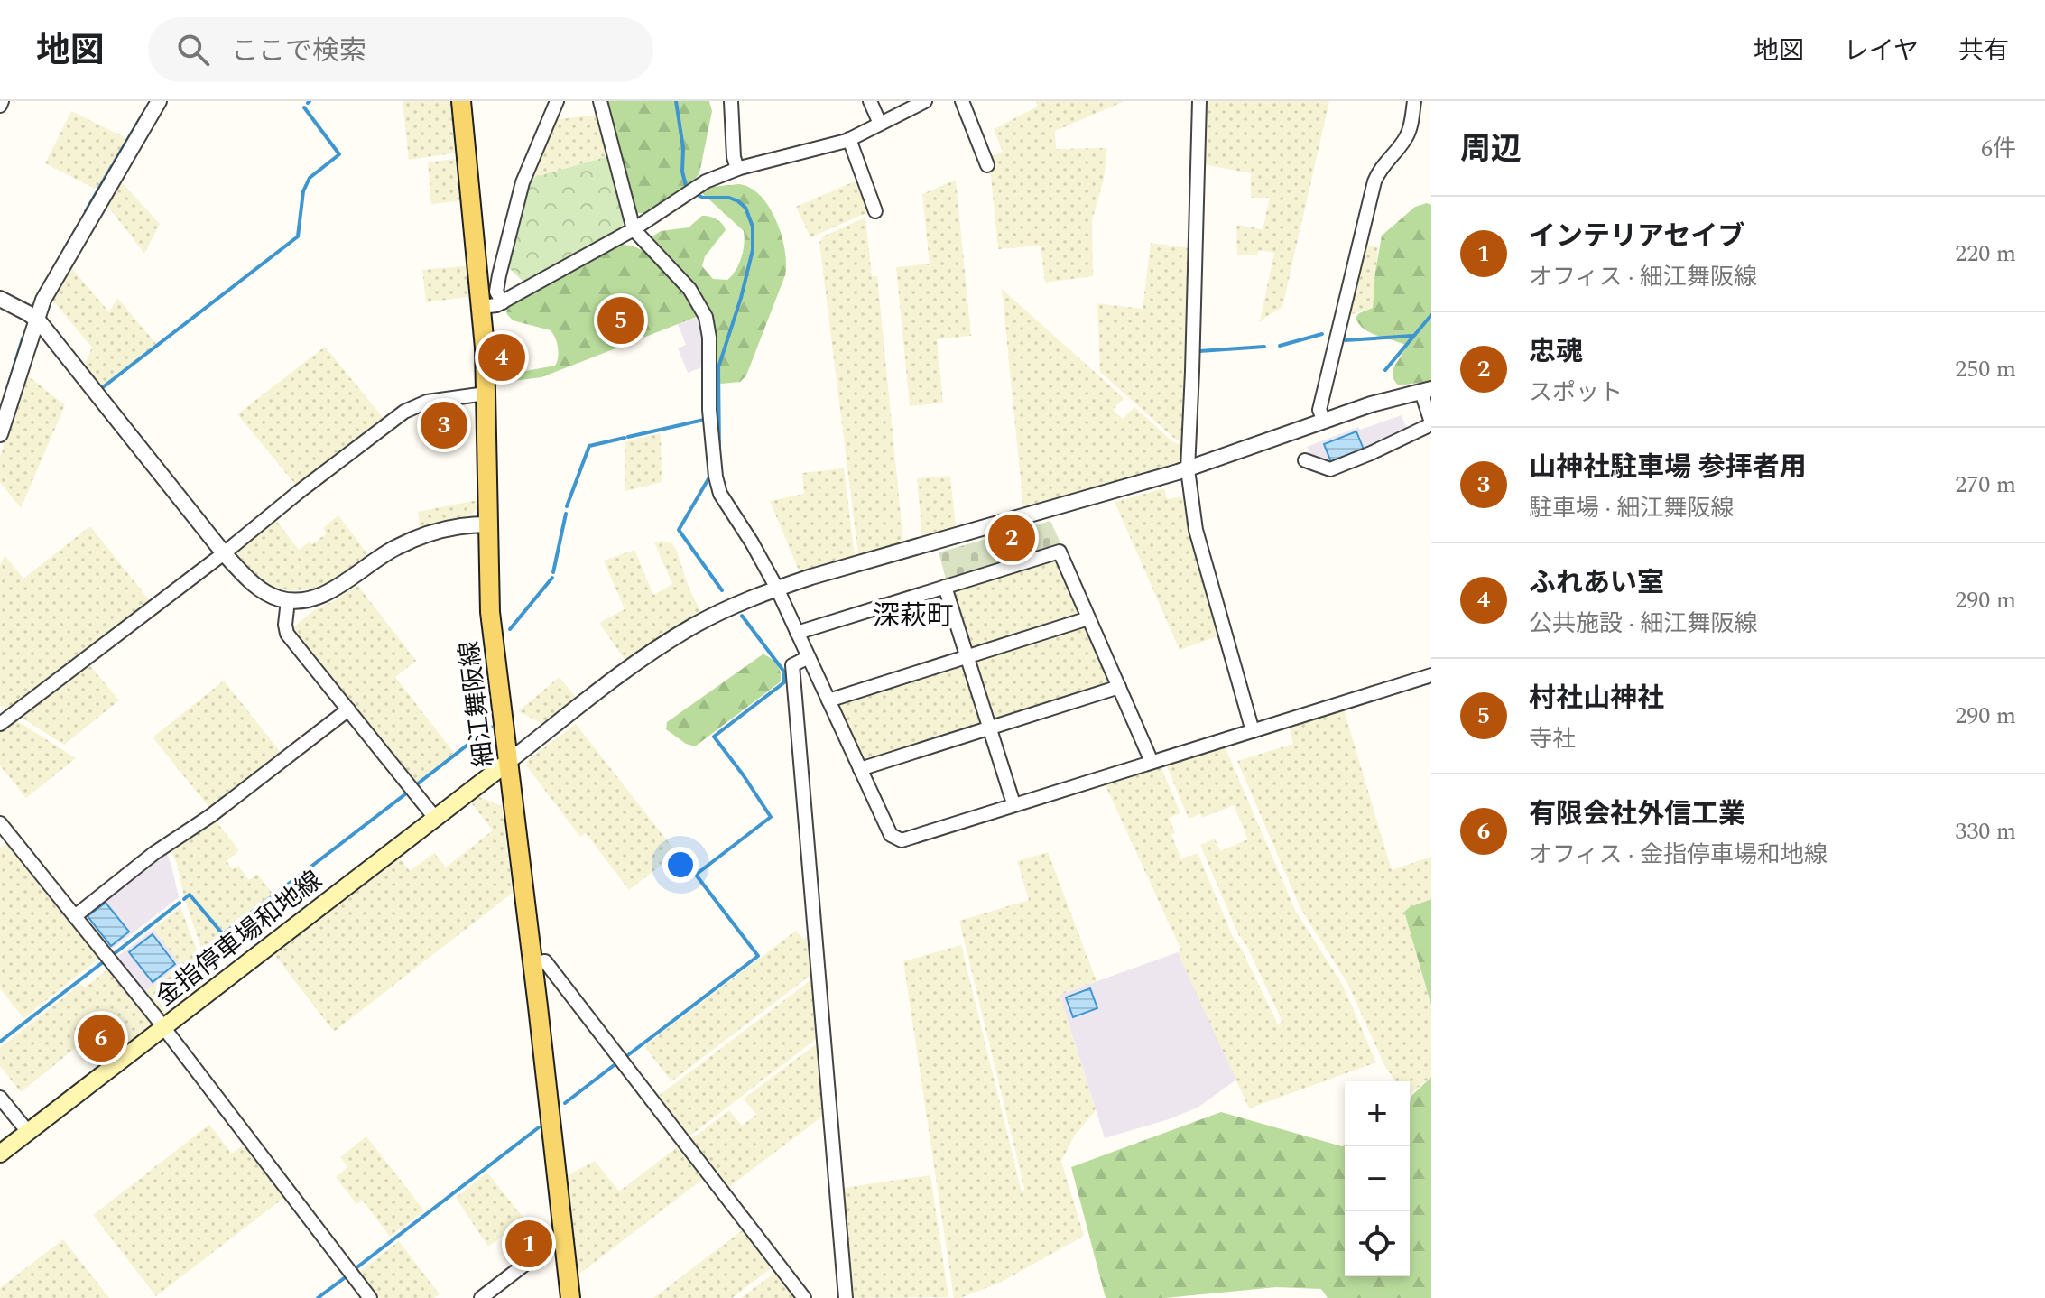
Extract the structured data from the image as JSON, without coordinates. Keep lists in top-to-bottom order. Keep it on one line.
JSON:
{"streets":{"main road":["細江舞阪線","金指停車場和地線"]},"crossings":[["細江舞阪線","金指停車場和地線"]],"districts":["深萩町"],"page":{"header":"地図","search":"ここで検索","nav":["地図","レイヤ","共有"],"heading":["周辺","6件"],"list":[{"mark":"1","name":"インテリアセイブ","note":"オフィス · 細江舞阪線","value":"220 m"},{"mark":"2","name":"忠魂","note":"スポット","value":"250 m"},{"mark":"3","name":"山神社駐車場 参拝者用","note":"駐車場 · 細江舞阪線","value":"270 m"},{"mark":"4","name":"ふれあい室","note":"公共施設 · 細江舞阪線","value":"290 m"},{"mark":"5","name":"村社山神社","note":"寺社","value":"290 m"},{"mark":"6","name":"有限会社外信工業","note":"オフィス · 金指停車場和地線","value":"330 m"}],"pins":["5","4","3","2","6","1"],"map_buttons":["+","−"]}}
